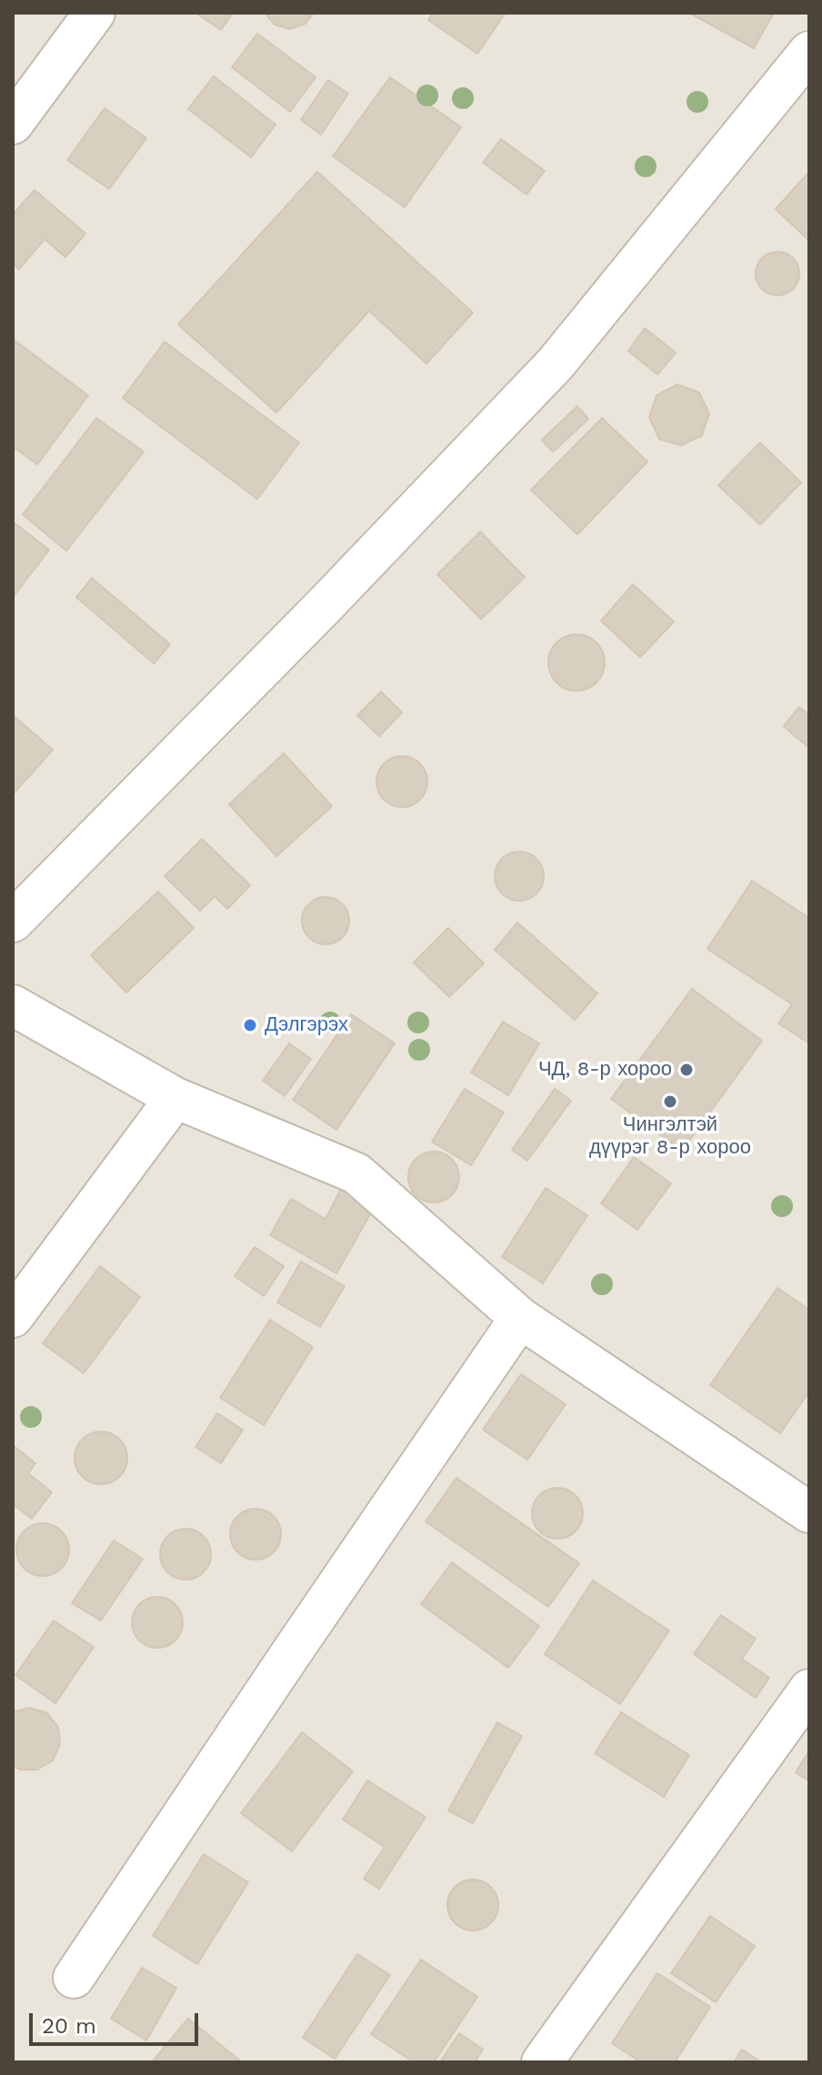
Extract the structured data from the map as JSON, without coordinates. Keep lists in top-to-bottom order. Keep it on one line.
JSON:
{"places":["Дэлгэрэх","ЧД, 8-р хороо","Чингэлтэй дүүрэг 8-р хороо"],"scale_bar":"20 m"}
